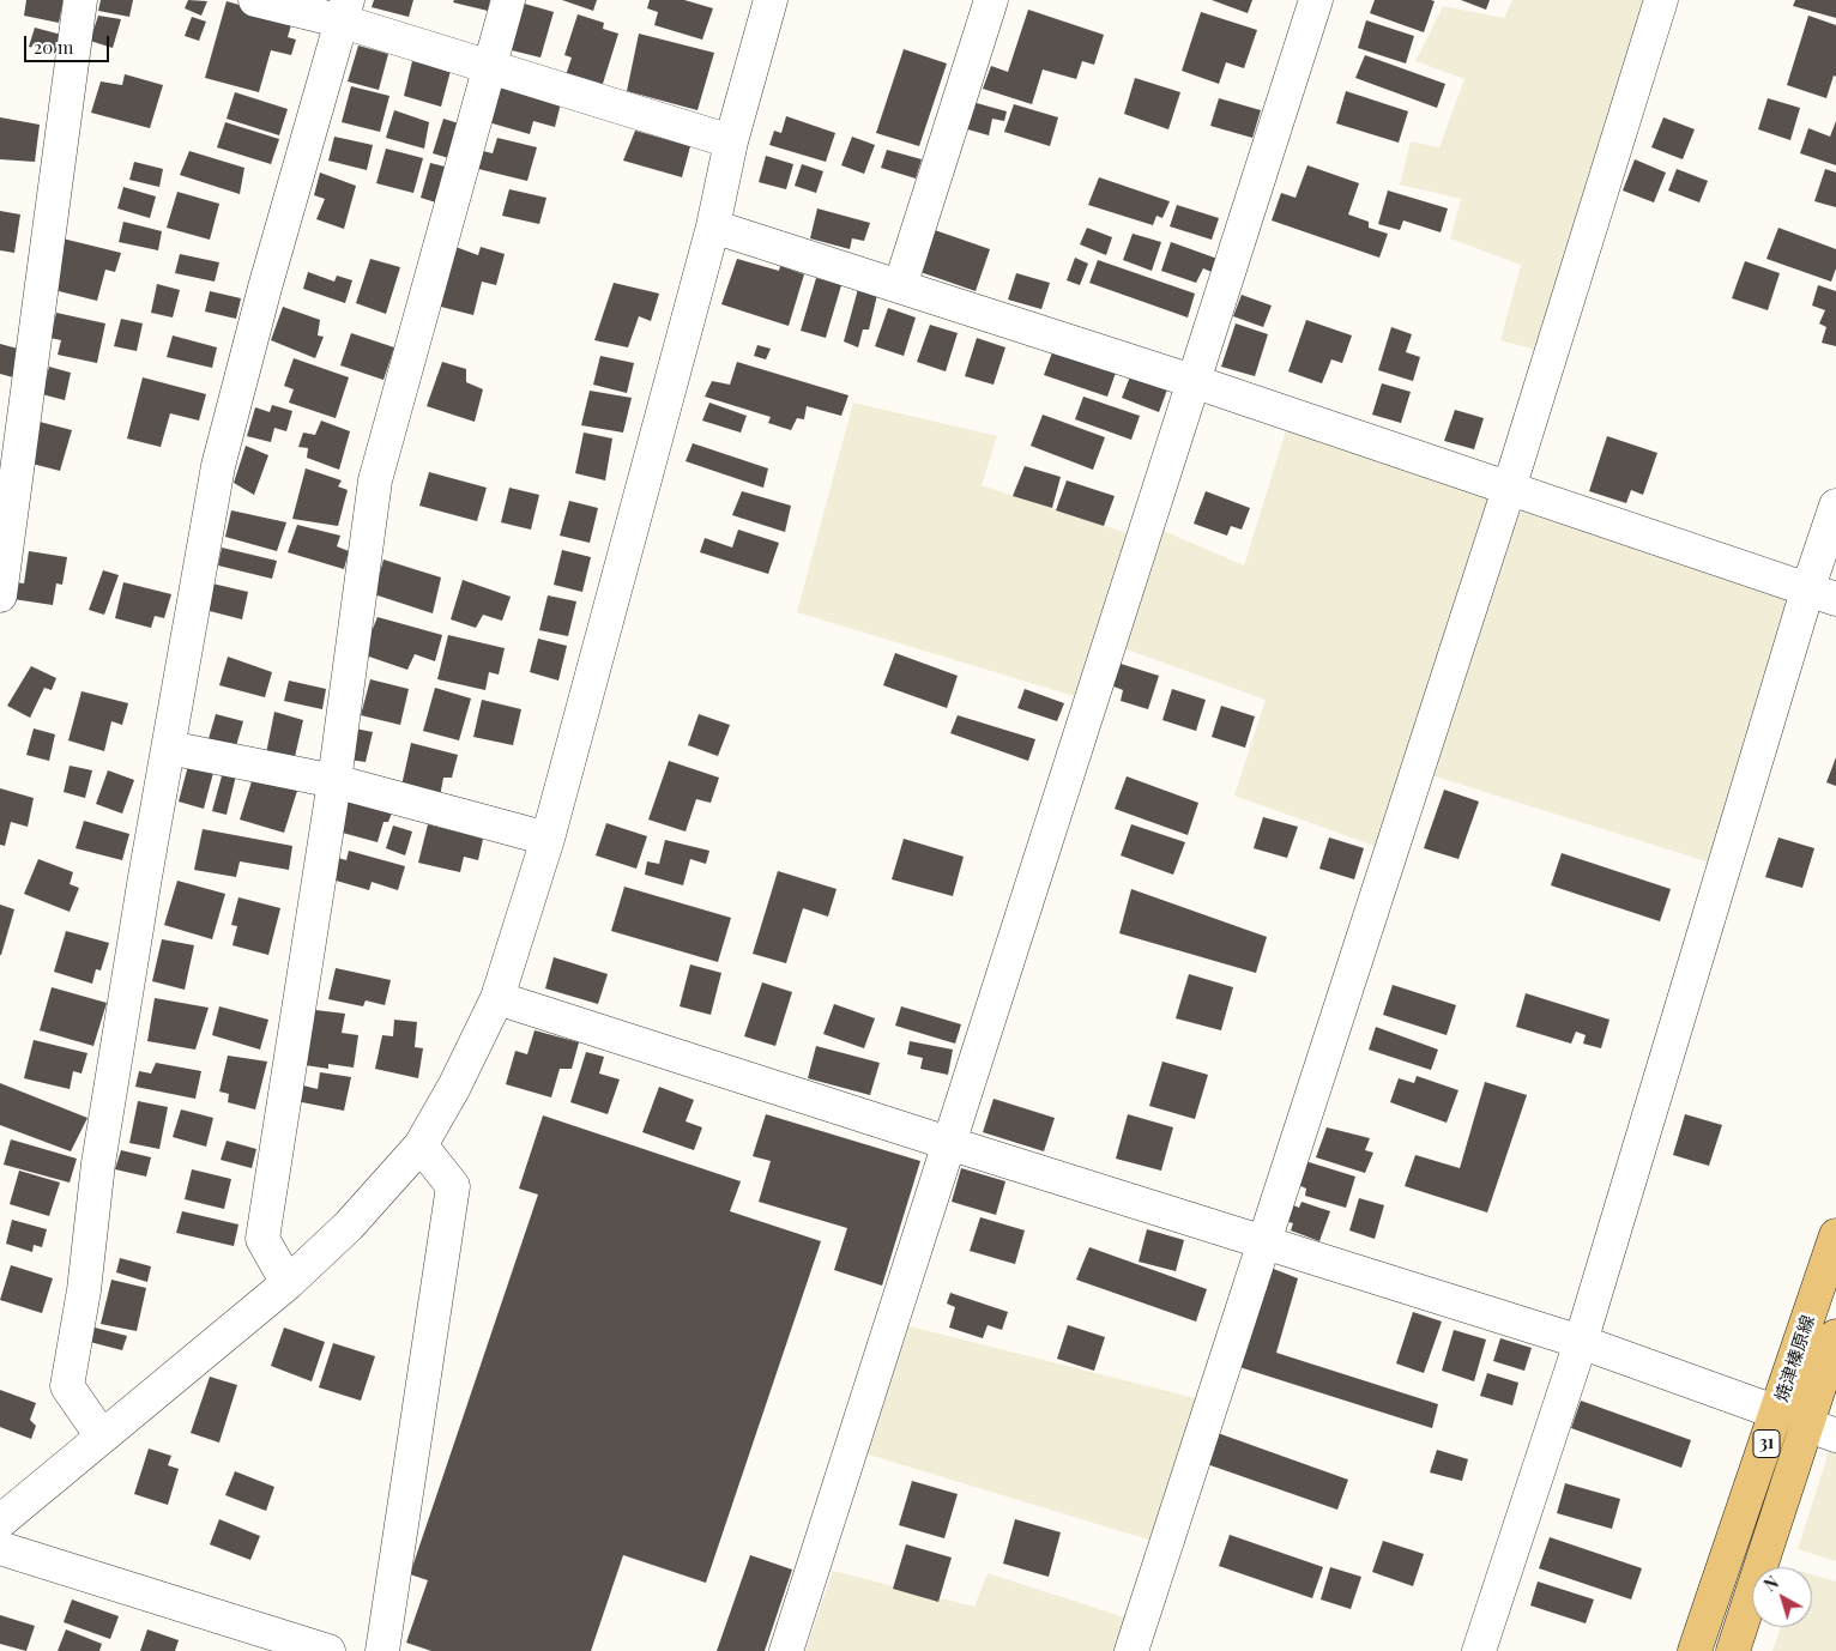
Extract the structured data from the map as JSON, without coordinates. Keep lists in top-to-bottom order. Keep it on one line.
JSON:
{"streets":{"main road":["焼津榛原線","31"]},"scale_bar":"20 m","north":"top left"}
